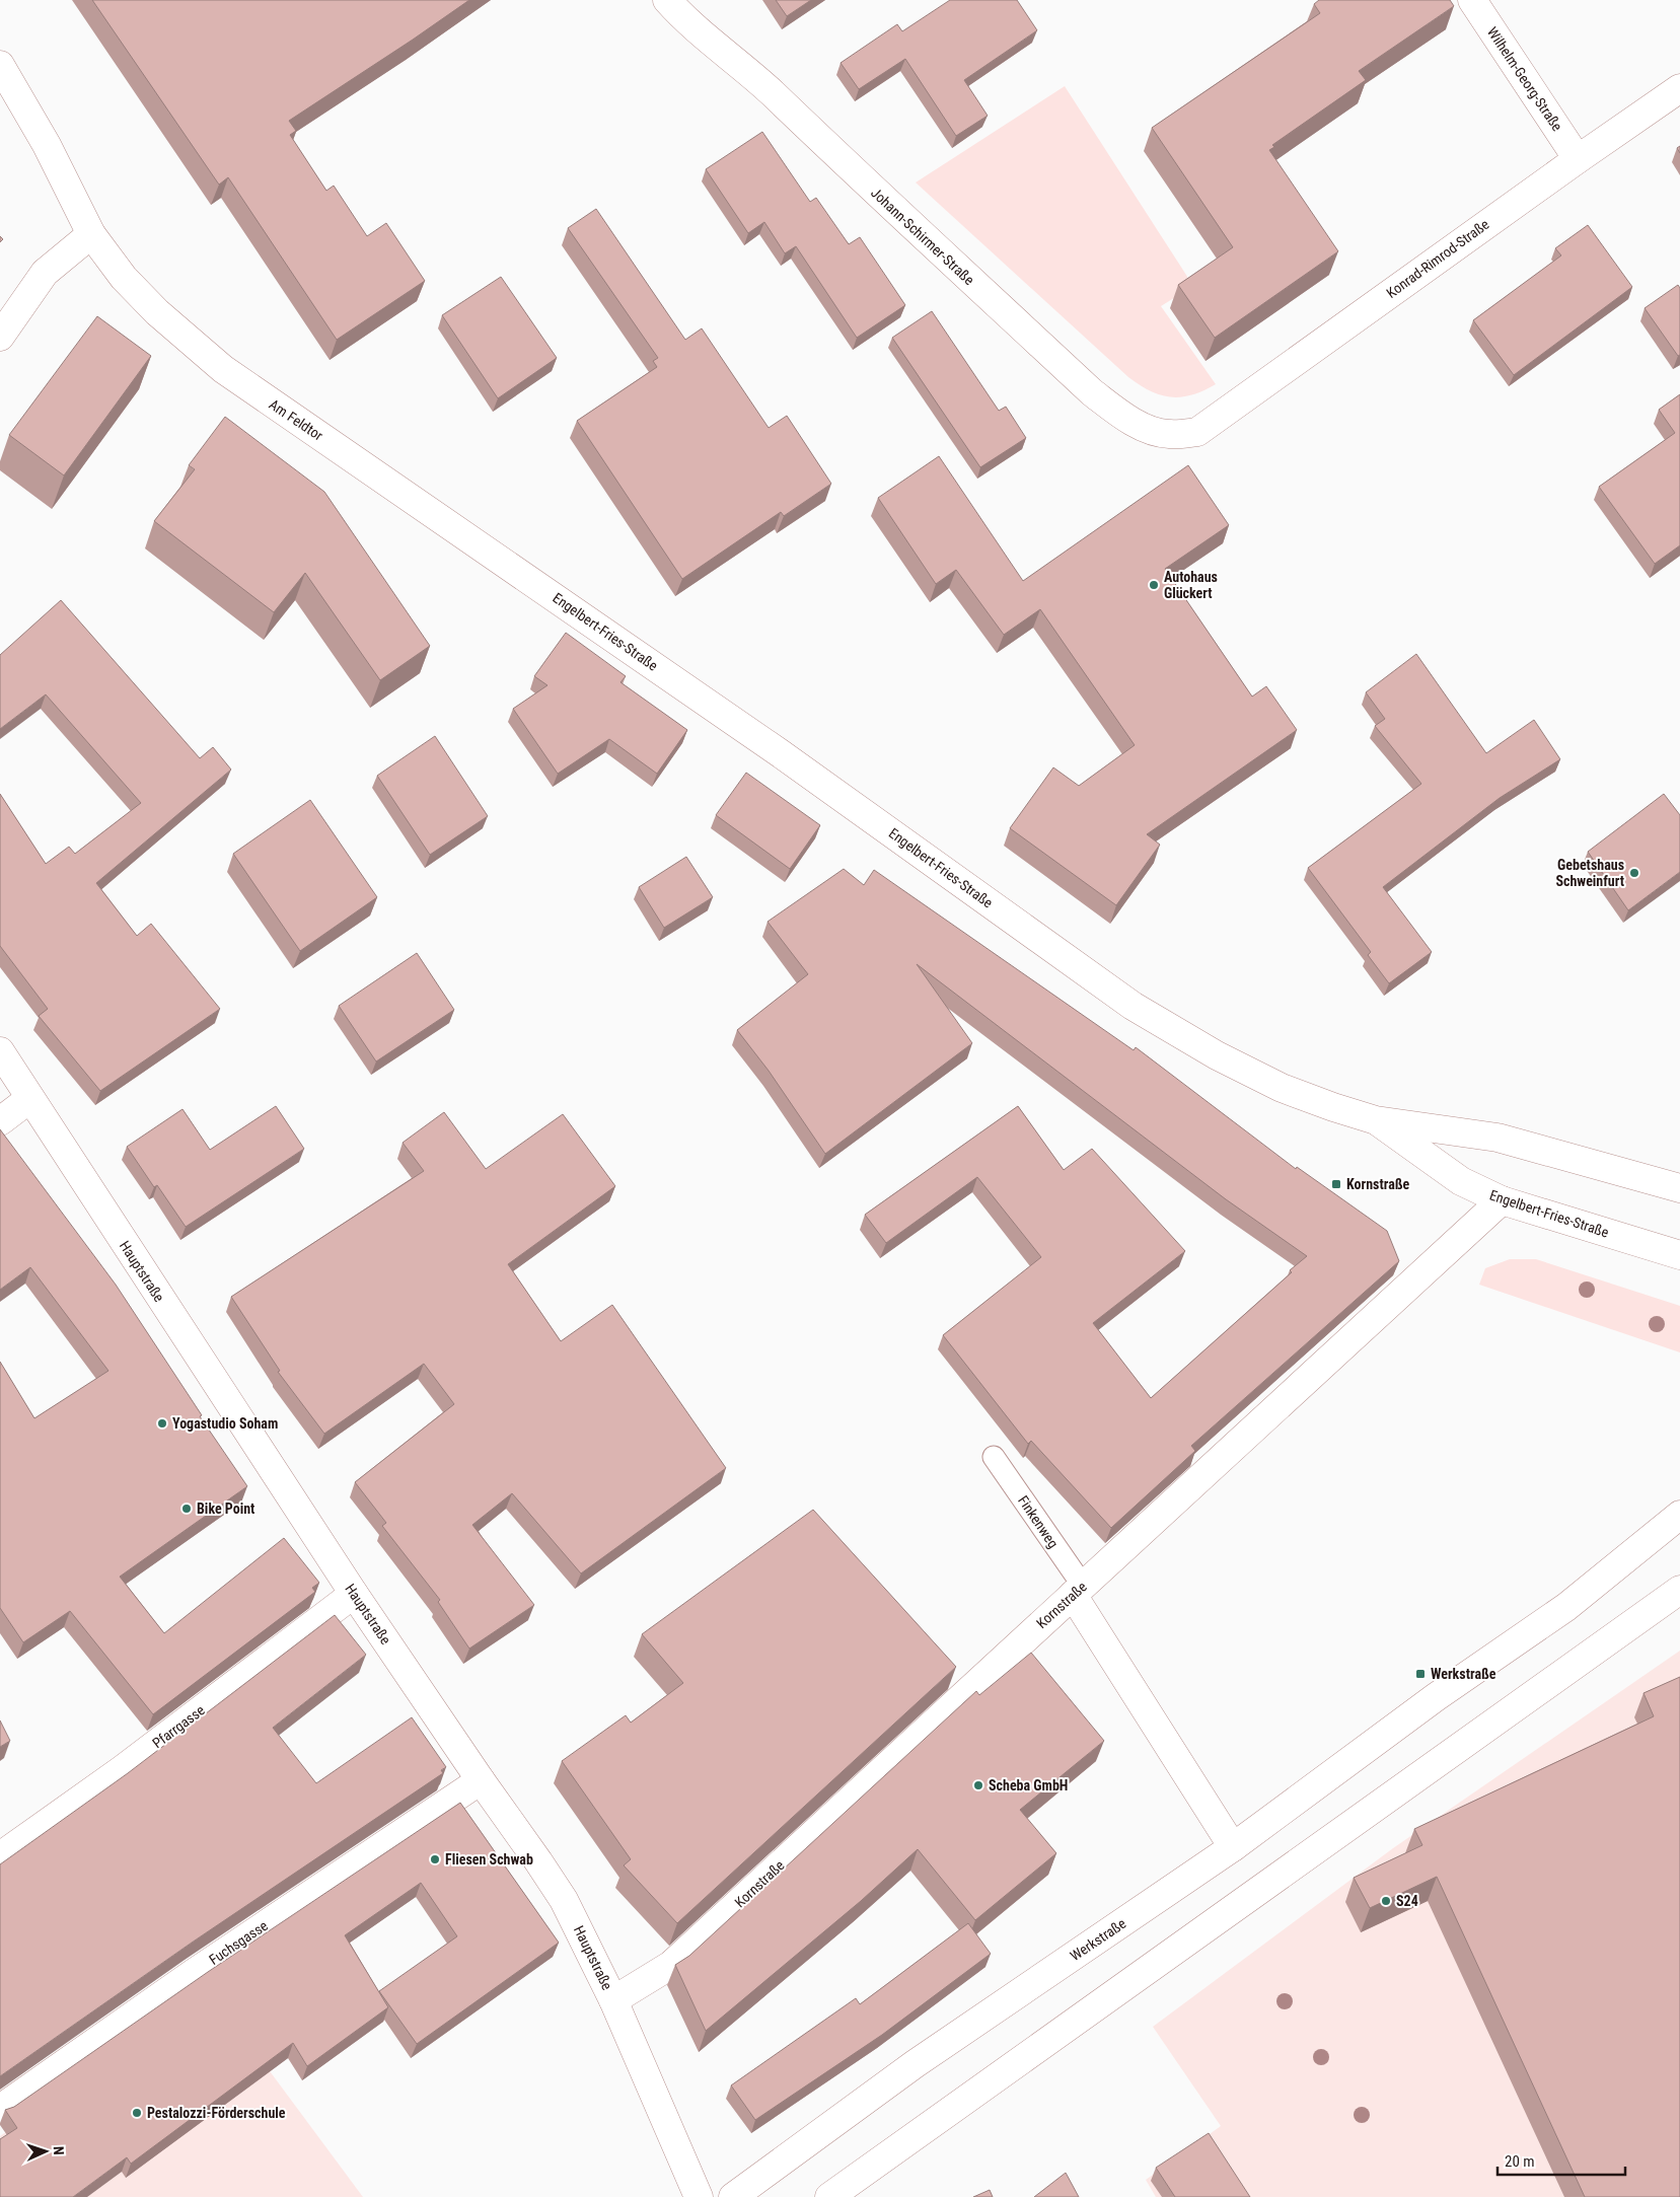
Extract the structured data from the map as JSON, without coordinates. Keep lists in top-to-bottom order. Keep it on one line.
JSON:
{"streets":{"main road":["Wilhelm-Georg-Straße","Johann-Schirmer-Straße","Konrad-Rimrod-Straße","Am Feldtor","Engelbert-Fries-Straße","Hauptstraße","Kornstraße","Pfarrgasse","Werkstraße","Fuchsgasse"],"lane":["Finkenweg"]},"crossings":[["Wilhelm-Georg-Straße","Konrad-Rimrod-Straße"],["Johann-Schirmer-Straße","Konrad-Rimrod-Straße"],["Am Feldtor","Engelbert-Fries-Straße"],["Engelbert-Fries-Straße","Kornstraße"],["Hauptstraße","Kornstraße"],["Hauptstraße","Pfarrgasse"],["Hauptstraße","Fuchsgasse"],["Finkenweg","Kornstraße"]],"places":{"other":["Autohaus Glückert","Gebetshaus Schweinfurt","Yogastudio Soham","Bike Point","Scheba GmbH","Fliesen Schwab","S24","Pestalozzi-Förderschule"],"transit":["Kornstraße","Werkstraße"]},"scale_bar":"20 m","north":"right"}
